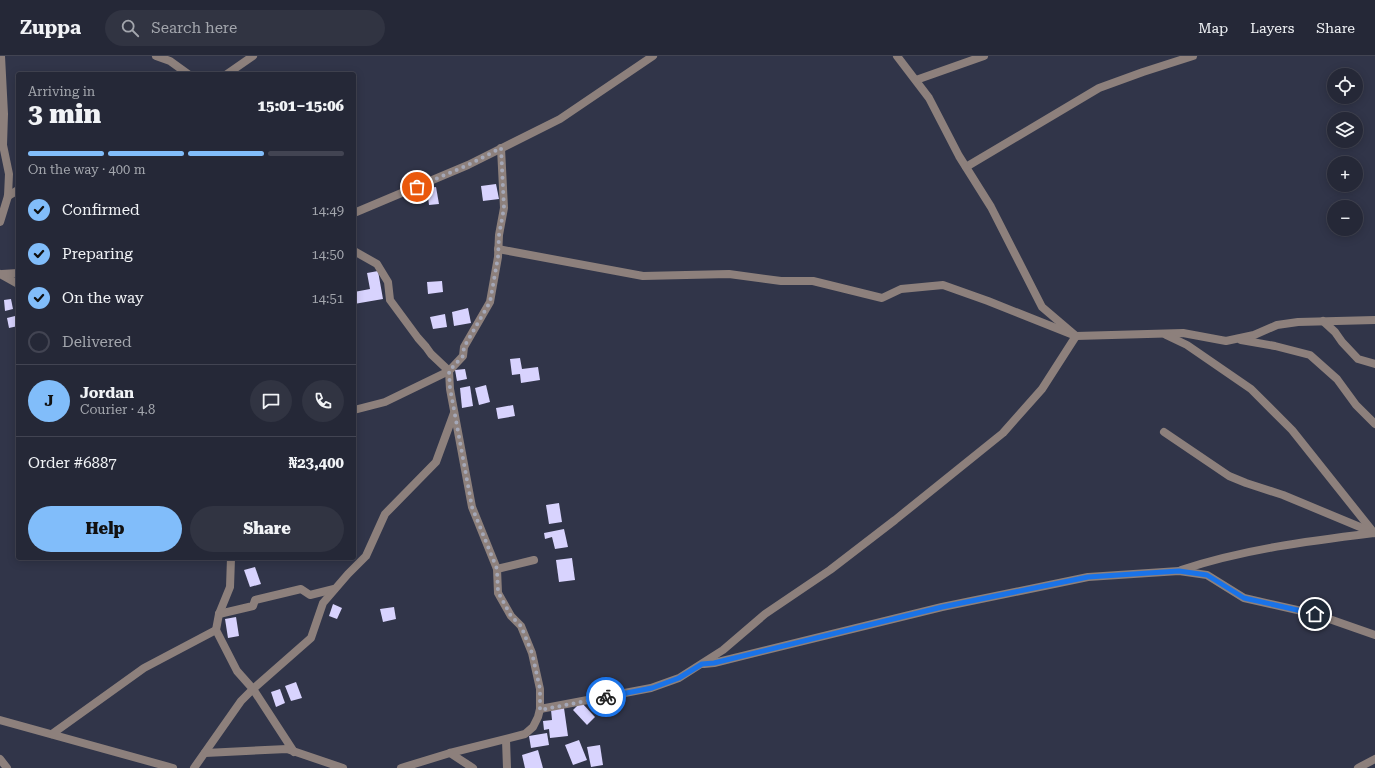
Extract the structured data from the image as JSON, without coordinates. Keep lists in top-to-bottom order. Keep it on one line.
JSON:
{"page":{"header":"Zuppa","search":"Search here","nav":["Map","Layers","Share"],"map_buttons":["+","−"],"heading":["3 min","Arriving in","15:01–15:06"],"panel":["Jordan","Courier · 4.8","Order #6887","₦23,400"],"bar":"On the way · 400 m","list":[["Confirmed","14:49"],["Preparing","14:50"],["On the way","14:51"],"Delivered"],"round":"J","buttons":["Help","Share"]}}
